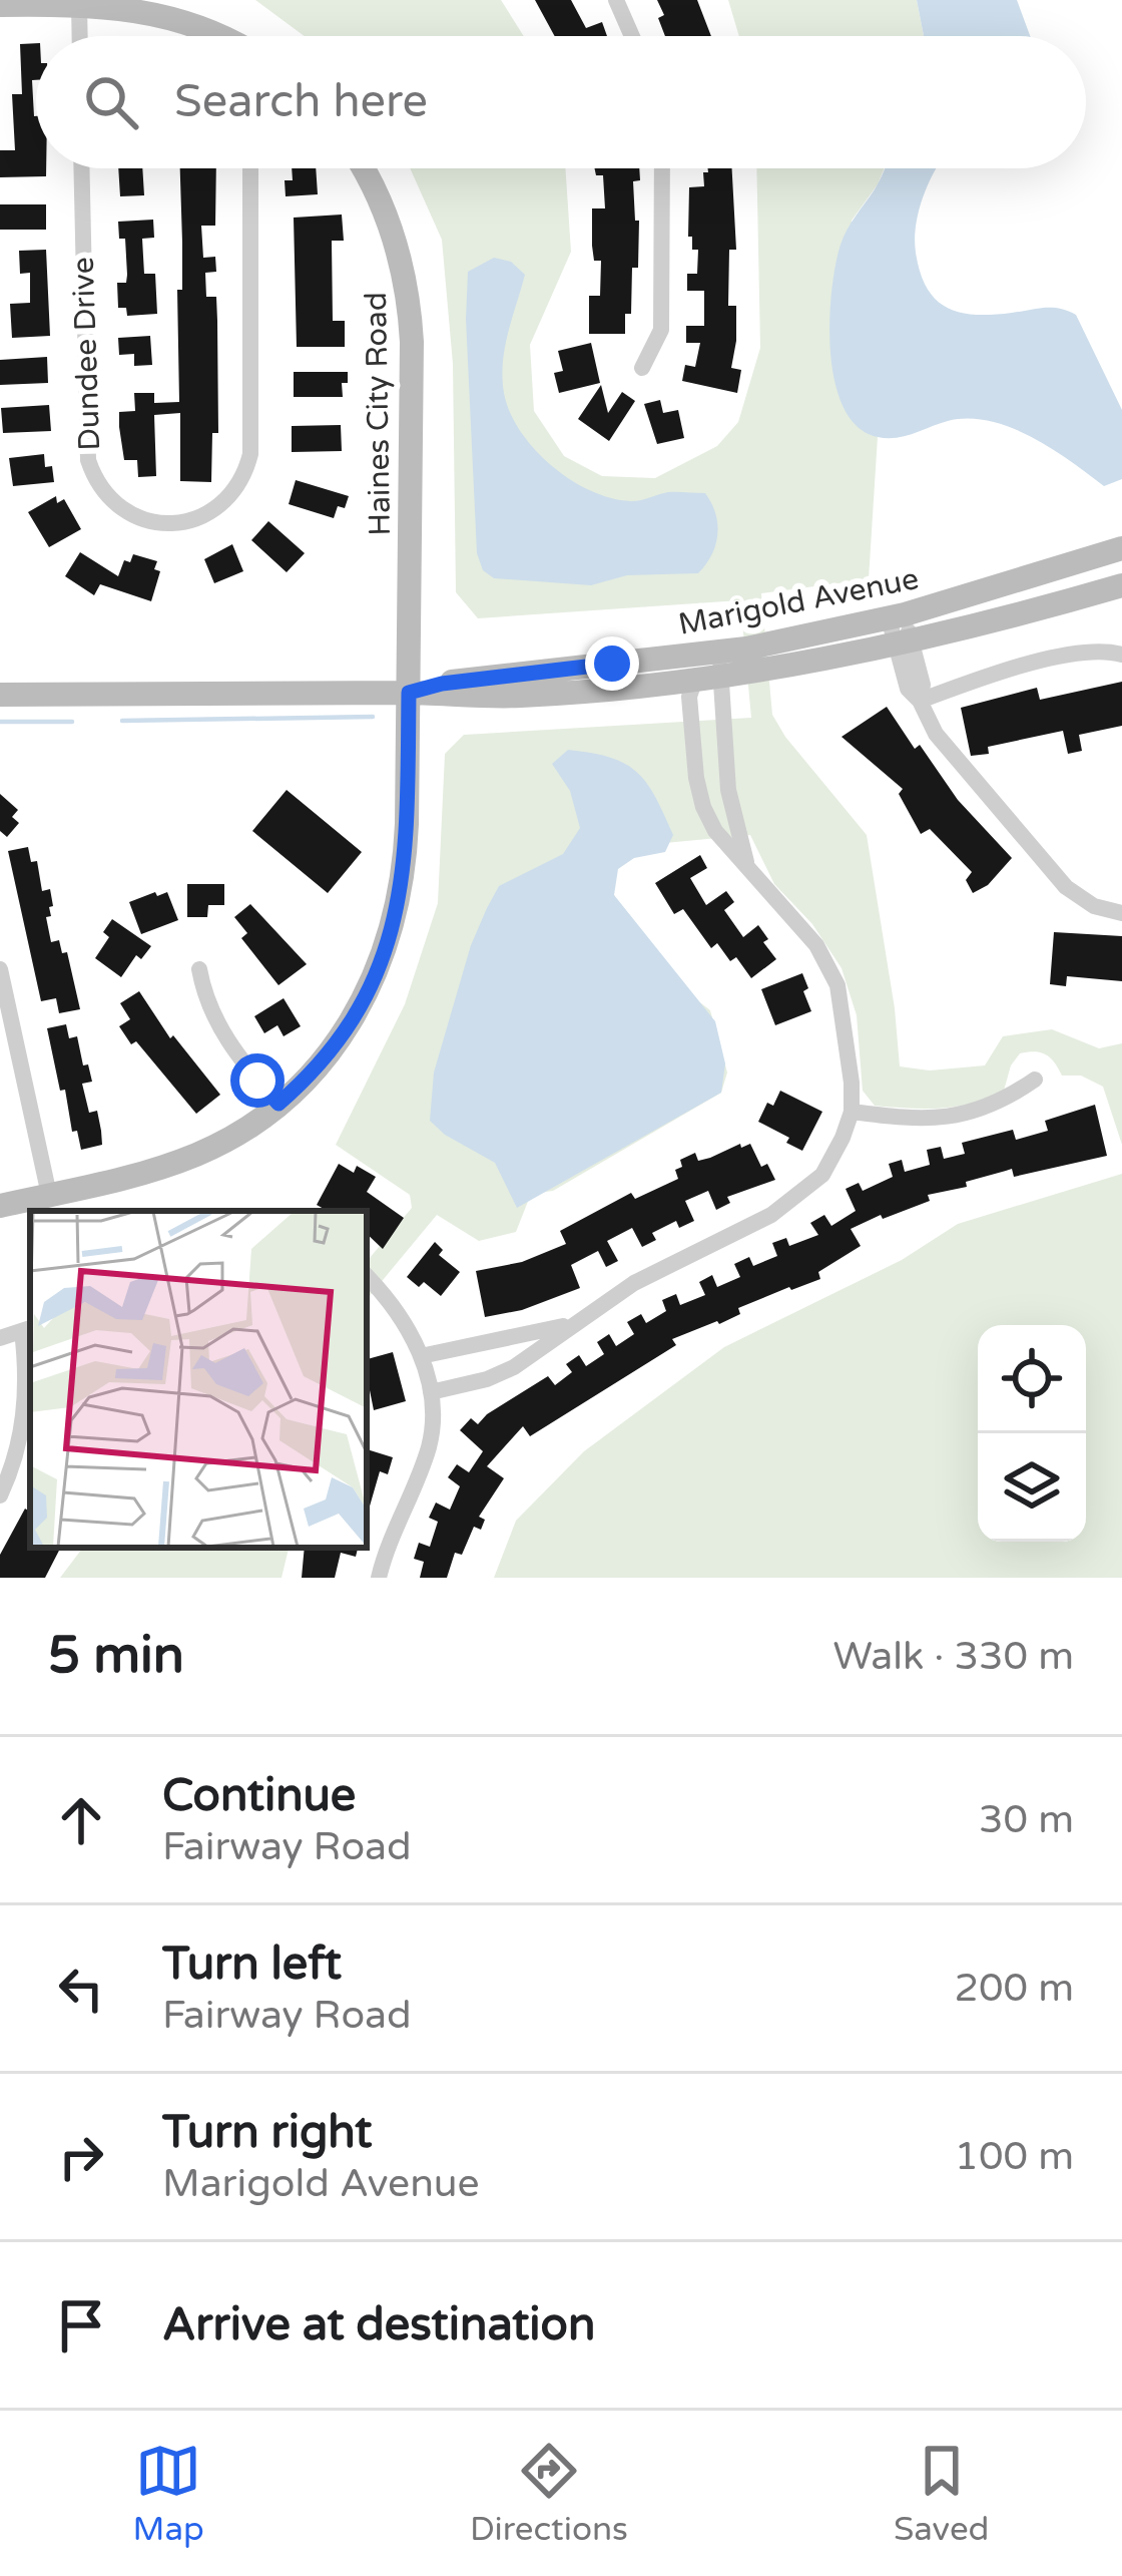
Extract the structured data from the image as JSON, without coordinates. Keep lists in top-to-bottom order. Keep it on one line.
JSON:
{"streets":{"street":["Dundee Drive","Haines City Road","Marigold Avenue"]},"crossings":[["Haines City Road","Marigold Avenue"]],"page":{"search":"Search here","heading":["5 min","Walk · 330 m"],"list":[["Continue","Fairway Road","30 m"],["Turn left","Fairway Road","200 m"],["Turn right","Marigold Avenue","100 m"],"Arrive at destination"],"nav":["Map","Directions","Saved"]}}
